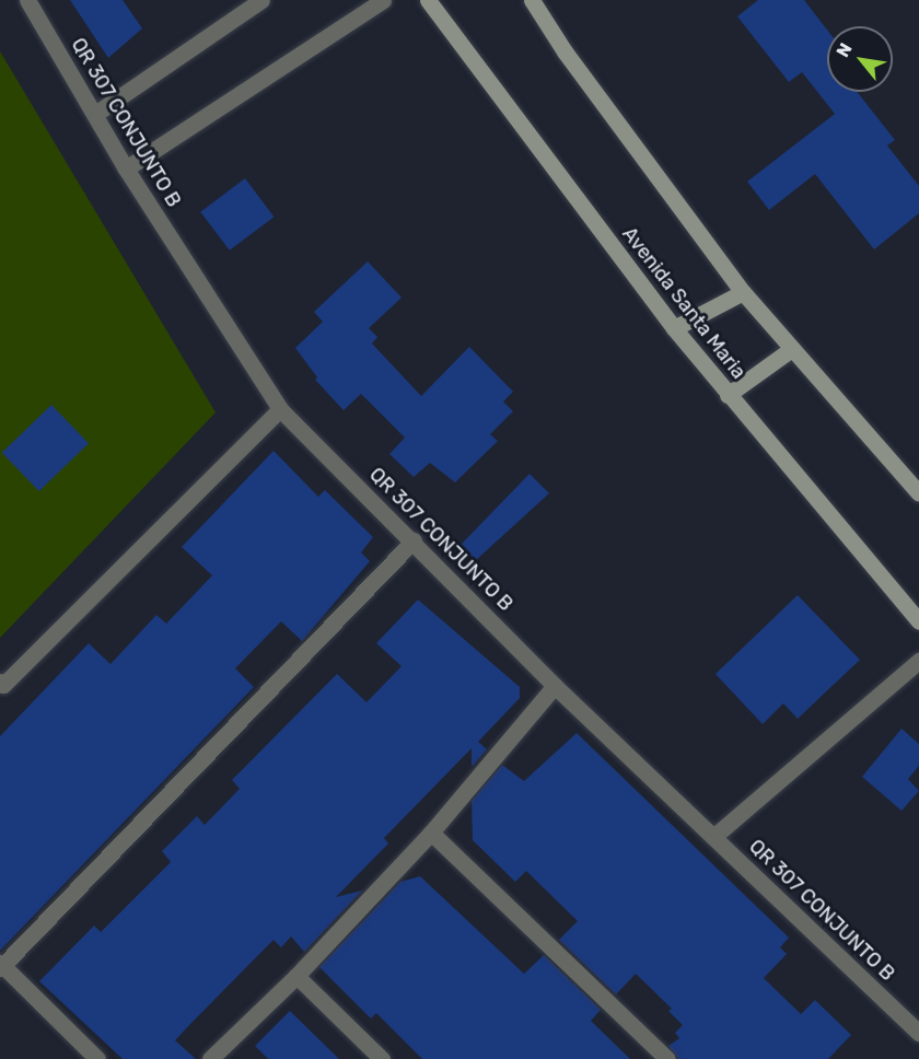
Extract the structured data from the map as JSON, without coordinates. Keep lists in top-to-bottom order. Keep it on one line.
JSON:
{"streets":{"main road":["Avenida Santa Maria"],"street":["QR 307 CONJUNTO B"]},"north":"top left"}
